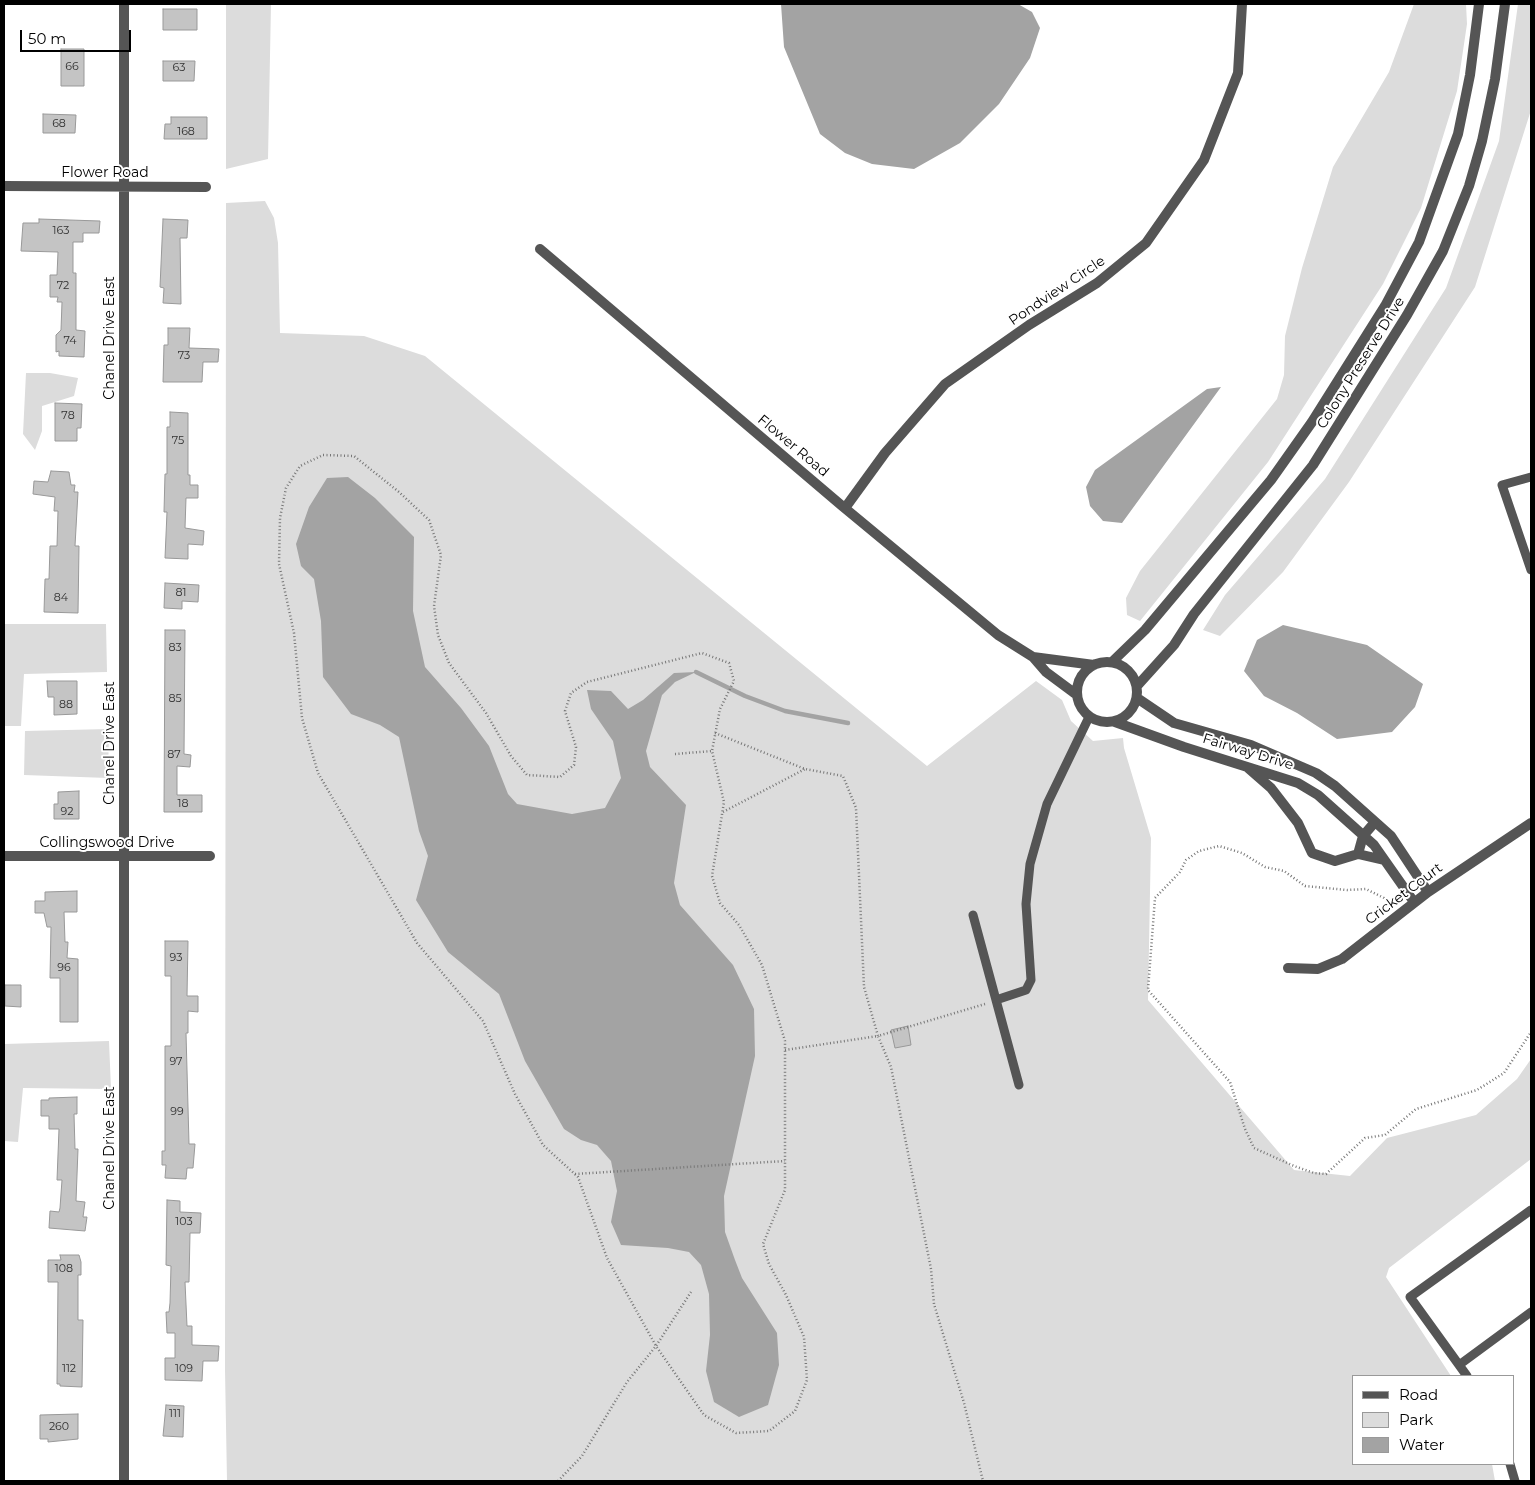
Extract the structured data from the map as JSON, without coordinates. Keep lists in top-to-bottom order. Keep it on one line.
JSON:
{"streets":{"street":["Flower Road","Pondview Circle","Chanel Drive East","Colony Preserve Drive","Fairway Drive","Collingswood Drive","Cricket Court"]},"crossings":[["Flower Road","Pondview Circle"],["Flower Road","Chanel Drive East"],["Flower Road","Colony Preserve Drive"],["Flower Road","Fairway Drive"],["Chanel Drive East","Collingswood Drive"],["Colony Preserve Drive","Fairway Drive"],["Fairway Drive","Cricket Court"]],"house_numbers":["66","63","68","168","163","72","74","73","78","75","81","84","83","85","88","87","18","92","93","96","97","99","103","108","112","109","111","260"],"legend":["Road","Park","Water"],"scale_bar":"50 m"}
